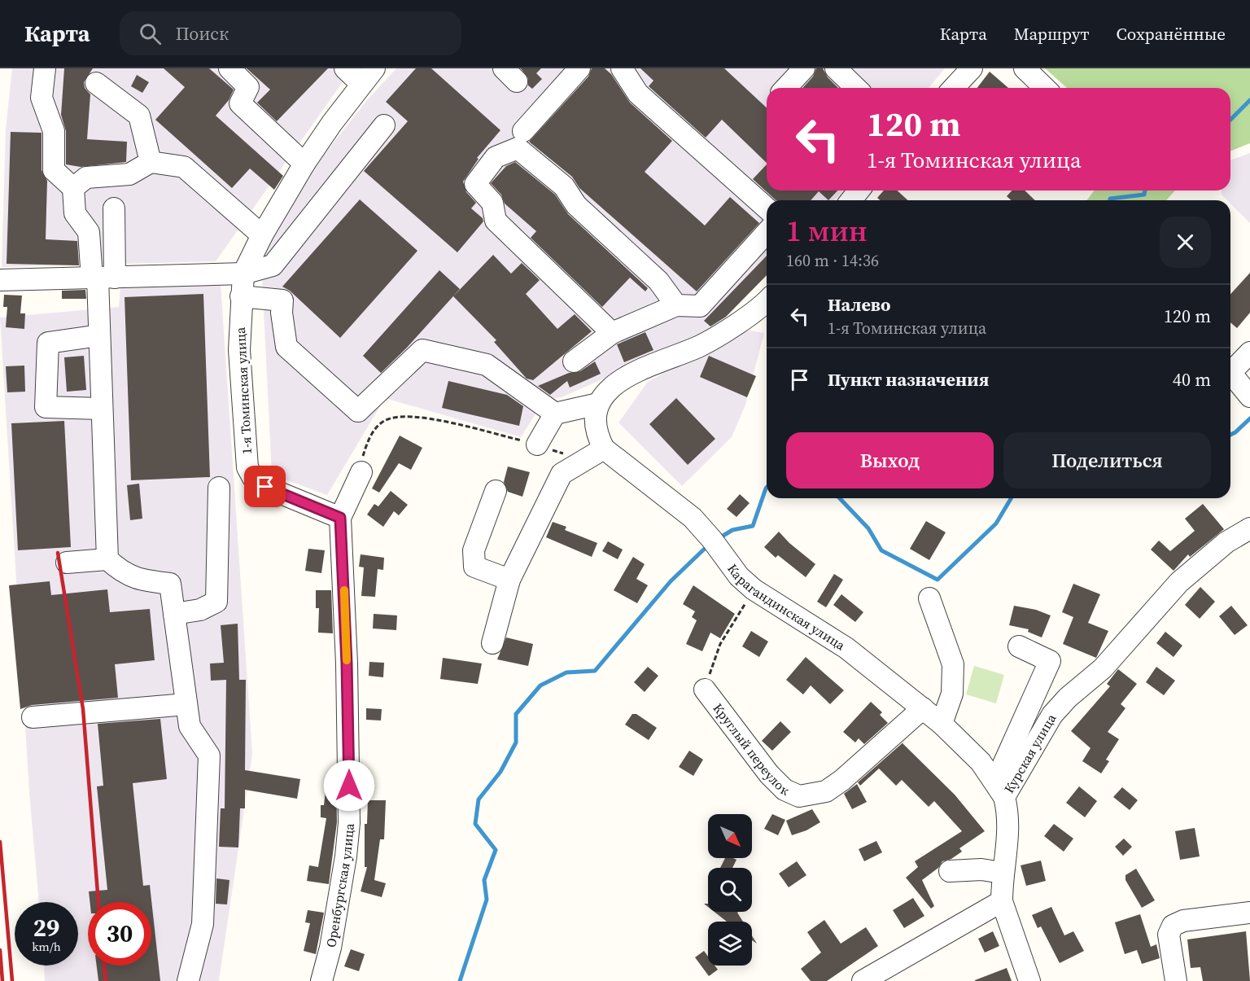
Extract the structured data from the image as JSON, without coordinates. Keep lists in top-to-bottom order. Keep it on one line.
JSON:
{"streets":{"street":["1-я Томинская улица","Карагандинская улица","Круглый переулок","Курская улица","Оренбургская улица"]},"crossings":[["1-я Томинская улица","Оренбургская улица"],["Карагандинская улица","Круглый переулок"],["Карагандинская улица","Курская улица"]],"north":"bottom right","page":{"header":"Карта","search":"Поиск","nav":["Карта","Маршрут","Сохранённые"],"turn":["120 m","1-я Томинская улица"],"heading":["1 мин","160 m · 14:36"],"list":[{"name":"Налево","note":"1-я Томинская улица","value":"120 m"},{"name":"Пункт назначения","value":"40 m"}],"buttons":["Выход","Поделиться"],"speed":"29 km/h","limit":"30"}}
